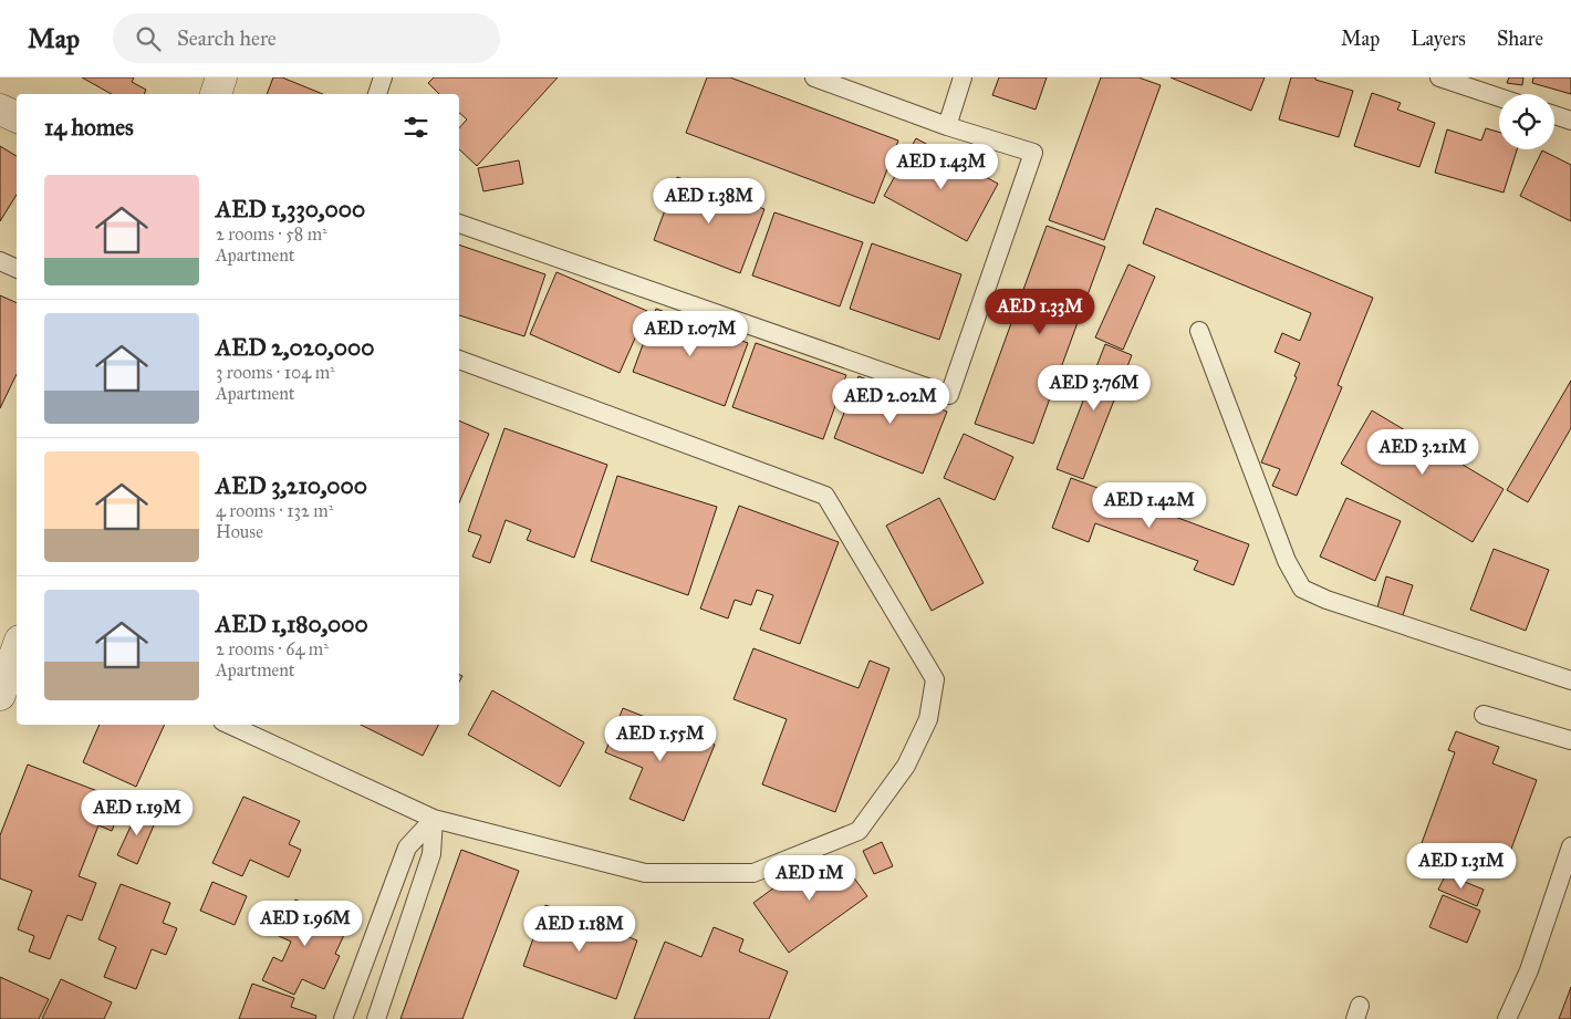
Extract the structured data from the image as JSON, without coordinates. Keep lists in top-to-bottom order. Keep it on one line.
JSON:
{"page":{"header":"Map","search":"Search here","nav":["Map","Layers","Share"],"heading":"14 homes","price":["AED 1.43M","AED 1.38M","AED 1.33M","AED 1.07M","AED 3.76M","AED 2.02M","AED 3.21M","AED 1.42M","AED 1.55M","AED 1.19M","AED 1.31M","AED 1M","AED 1.96M","AED 1.18M"],"list":[{"name":"AED 1,330,000","note":"2 rooms · 58 m² · Apartment"},{"name":"AED 2,020,000","note":"3 rooms · 104 m² · Apartment"},{"name":"AED 3,210,000","note":"4 rooms · 132 m² · House"},{"name":"AED 1,180,000","note":"2 rooms · 64 m² · Apartment"}]}}
